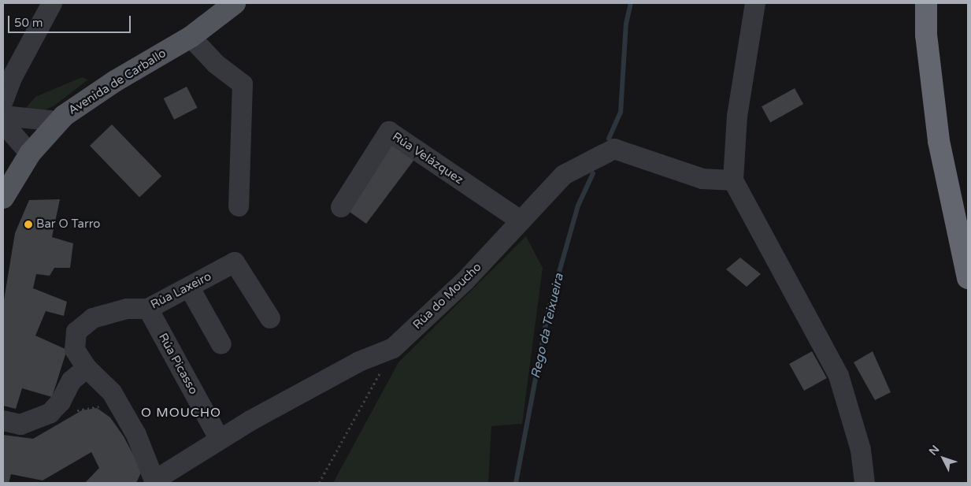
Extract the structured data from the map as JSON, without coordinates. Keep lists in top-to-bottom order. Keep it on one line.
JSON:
{"streets":{"main road":["Avenida de Carballo"],"street":["Rúa Velázquez","Rúa Laxeiro","Rúa do Moucho","Rúa Picasso"]},"crossings":[["Rúa Velázquez","Rúa do Moucho"],["Rúa Laxeiro","Rúa do Moucho"],["Rúa Laxeiro","Rúa Picasso"],["Rúa do Moucho","Rúa Picasso"]],"districts":["O MOUCHO"],"water":["Rego da Teixueira"],"places":["Bar O Tarro"],"scale_bar":"50 m","north":"top left"}
